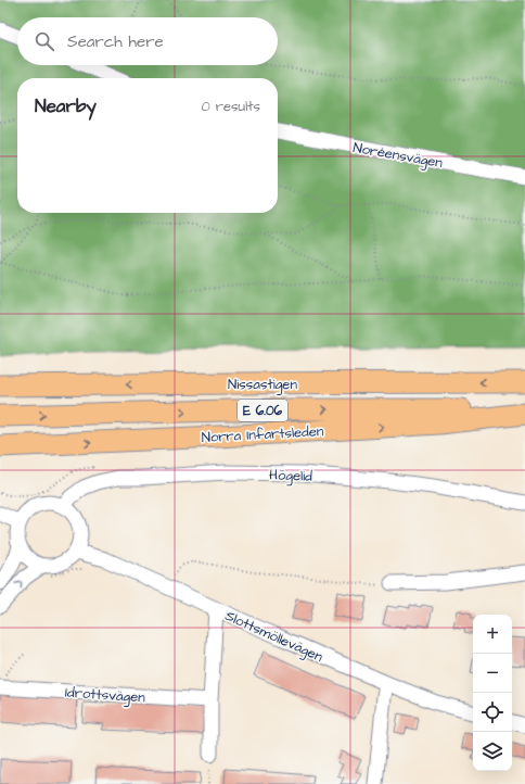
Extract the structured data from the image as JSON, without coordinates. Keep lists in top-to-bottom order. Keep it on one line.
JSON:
{"streets":{"highway":["Nissastigen","E 6.06","Norra Infartsleden"],"street":["Noréensvägen","Högelid","Slottsmöllevägen","Idrottsvägen"]},"crossings":[["Högelid","Slottsmöllevägen"]],"page":{"search":"Search here","heading":["Nearby","0 results"],"map_buttons":["+","−"]}}
